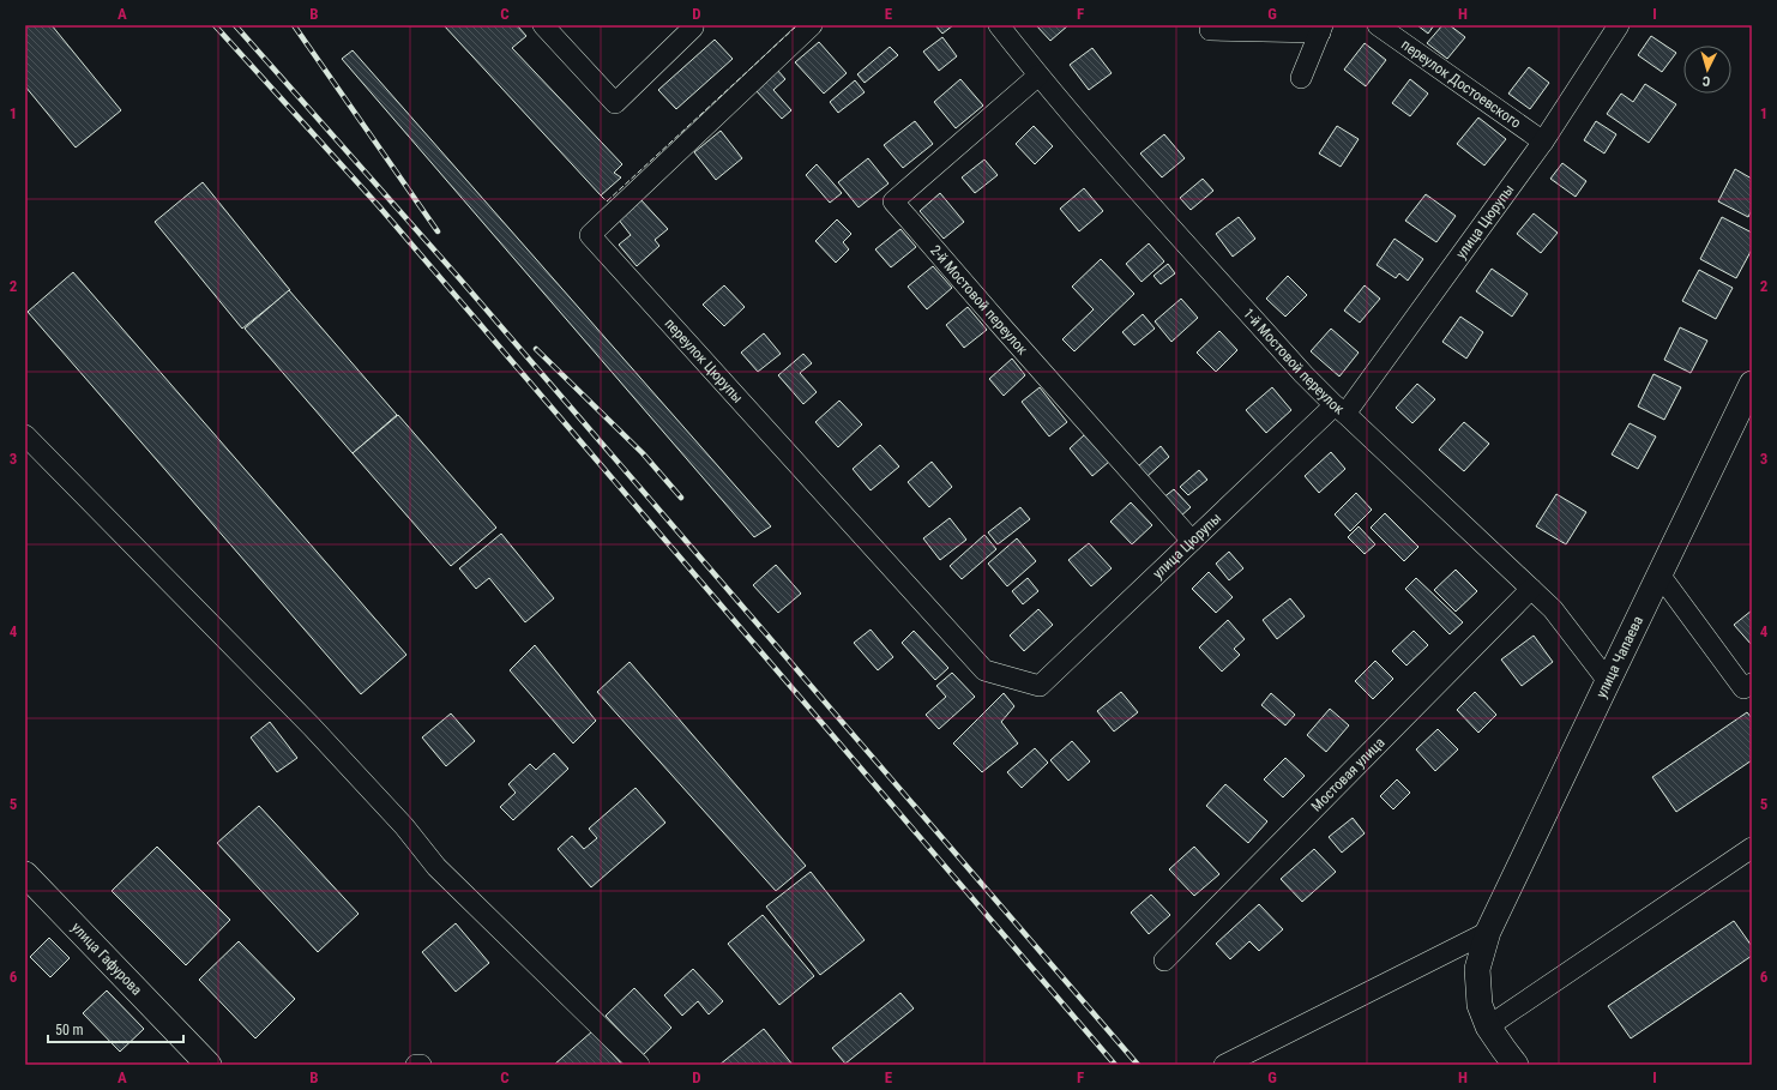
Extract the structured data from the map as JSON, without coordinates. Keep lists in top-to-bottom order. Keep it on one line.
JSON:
{"streets":{"main road":["улица Чапаева","улица Гафурова"],"street":["переулок Достоевского","улица Цюрупы","2-й Мостовой переулок","переулок Цюрупы","1-й Мостовой переулок","Мостовая улица"]},"crossings":[["переулок Достоевского","улица Цюрупы"],["улица Цюрупы","2-й Мостовой переулок"],["улица Цюрупы","переулок Цюрупы"],["улица Цюрупы","1-й Мостовой переулок"],["2-й Мостовой переулок","1-й Мостовой переулок"],["1-й Мостовой переулок","улица Чапаева"],["1-й Мостовой переулок","Мостовая улица"]],"scale_bar":"50 m","north":"bottom","grid":{"columns":["A","B","C","D","E","F","G","H","I"],"rows":["1","2","3","4","5","6"]}}
